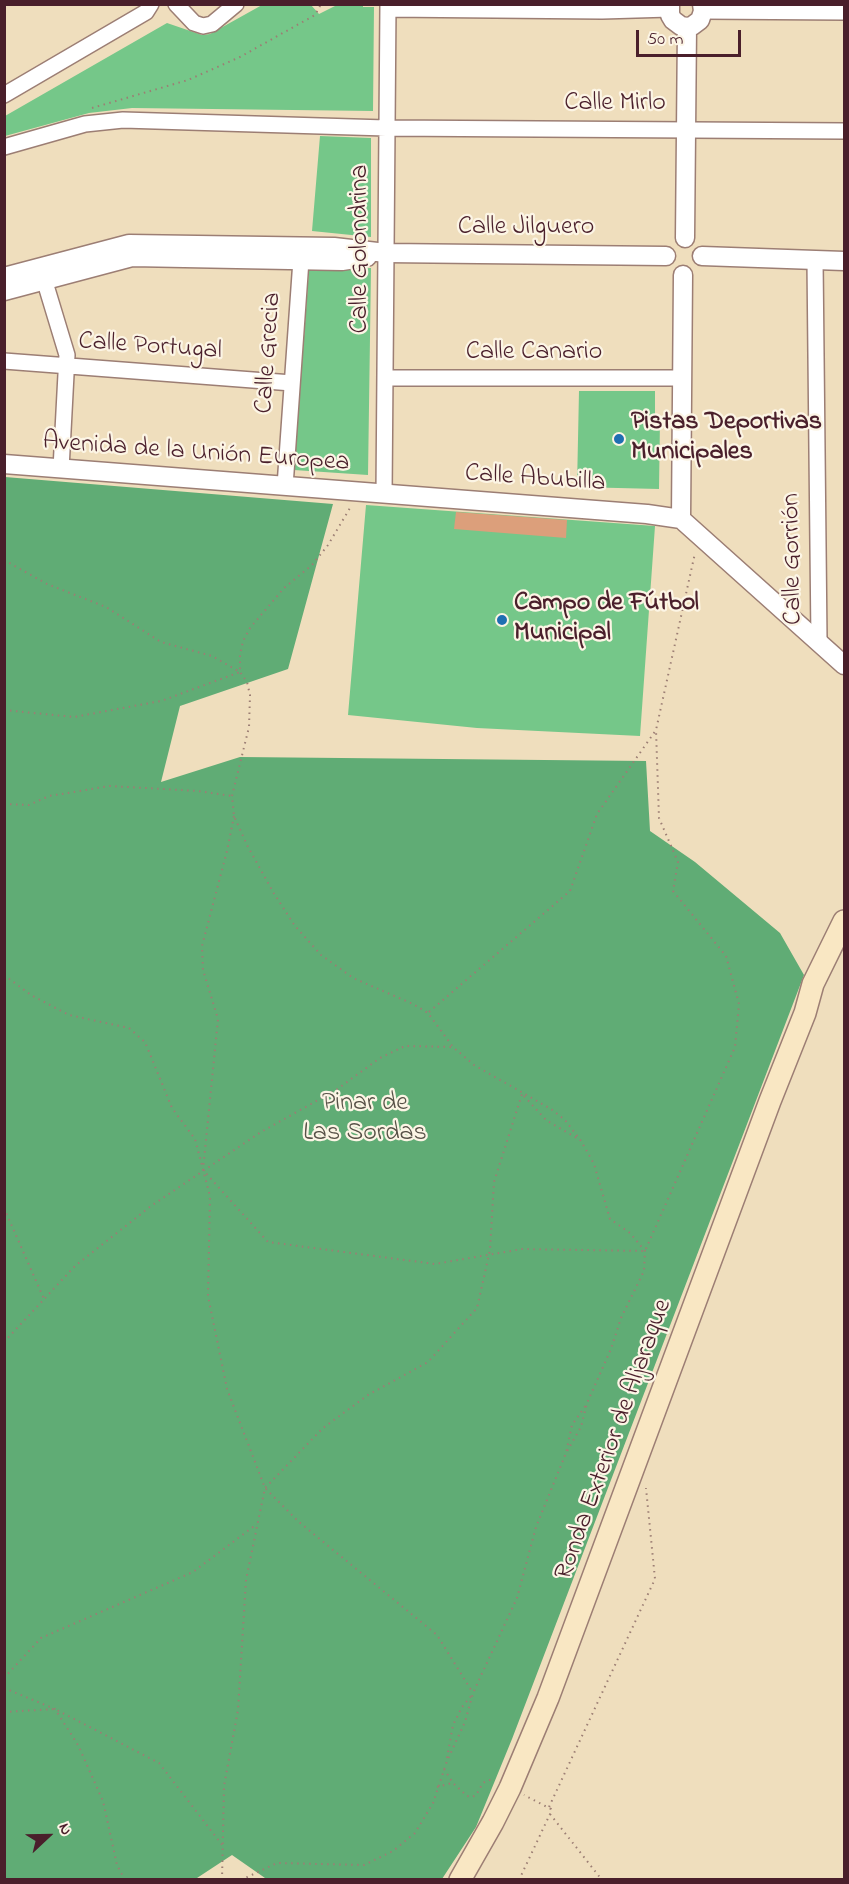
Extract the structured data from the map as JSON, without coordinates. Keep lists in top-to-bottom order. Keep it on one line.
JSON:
{"streets":{"main road":["Ronda Exterior de Aljaraque"],"street":["Calle Mirlo","Calle Jilguero","Calle Golondrina","Calle Portugal","Calle Grecia","Calle Canario","Avenida de la Unión Europea","Calle Abubilla","Calle Gorrión"]},"crossings":[["Calle Mirlo","Calle Golondrina"],["Calle Jilguero","Calle Golondrina"],["Calle Golondrina","Calle Canario"],["Calle Golondrina","Avenida de la Unión Europea"],["Calle Golondrina","Calle Abubilla"],["Calle Portugal","Calle Grecia"],["Calle Grecia","Avenida de la Unión Europea"],["Avenida de la Unión Europea","Calle Abubilla"]],"parks":["Pinar de Las Sordas"],"places":["Pistas Deportivas Municipales","Campo de Fútbol Municipal"],"scale_bar":"50 m","north":"right"}
